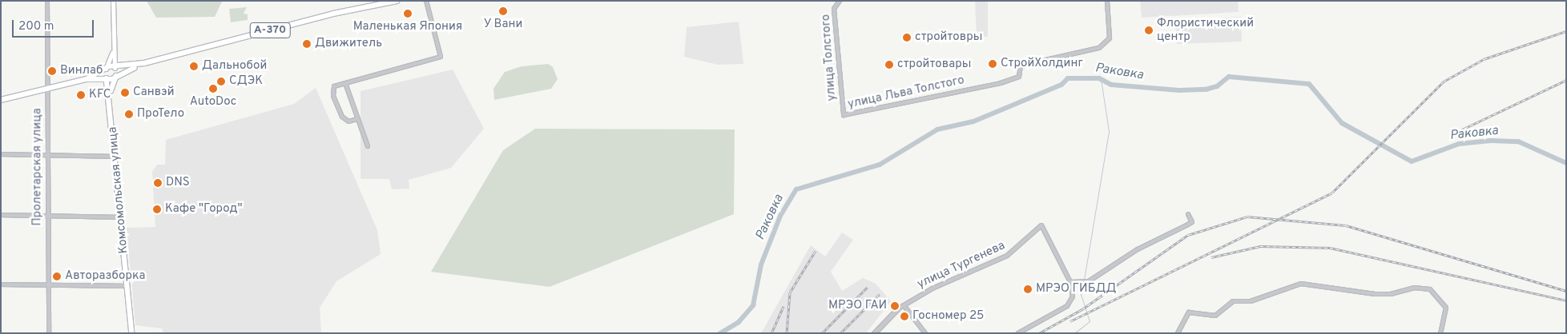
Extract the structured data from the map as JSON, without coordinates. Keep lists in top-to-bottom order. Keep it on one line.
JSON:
{"streets":{"highway":["А-370"],"main road":["Комсомольская улица"],"street":["улица Толстого","улица Льва Толстого","Пролетарская улица","улица Тургенева"]},"crossings":[["А-370","Пролетарская улица"],["А-370","Комсомольская улица"],["улица Толстого","улица Льва Толстого"]],"water":["Раковка"],"places":["У Вани","Маленькая Япония","Флористический центр","стройтовры","Движитель","СтройХолдинг","стройтовары","Дальнобой","Винлаб","СДЭК","AutoDoc","Санвэй","KFC","ПроТело","DNS","Кафе \"Город\"","Авторазборка","МРЭО ГИБДД","МРЭО ГАИ","Госномер 25"],"scale_bar":"200 m"}
